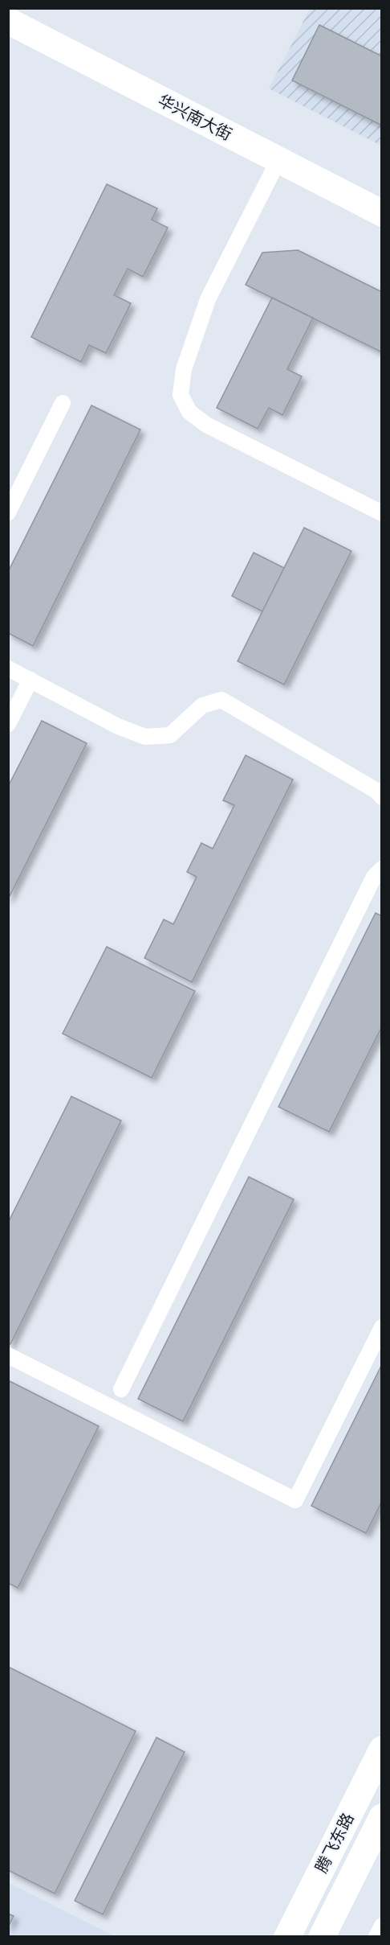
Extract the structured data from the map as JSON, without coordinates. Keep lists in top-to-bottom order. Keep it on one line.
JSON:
{"streets":{"street":["华兴南大街","腾飞东路"]}}
